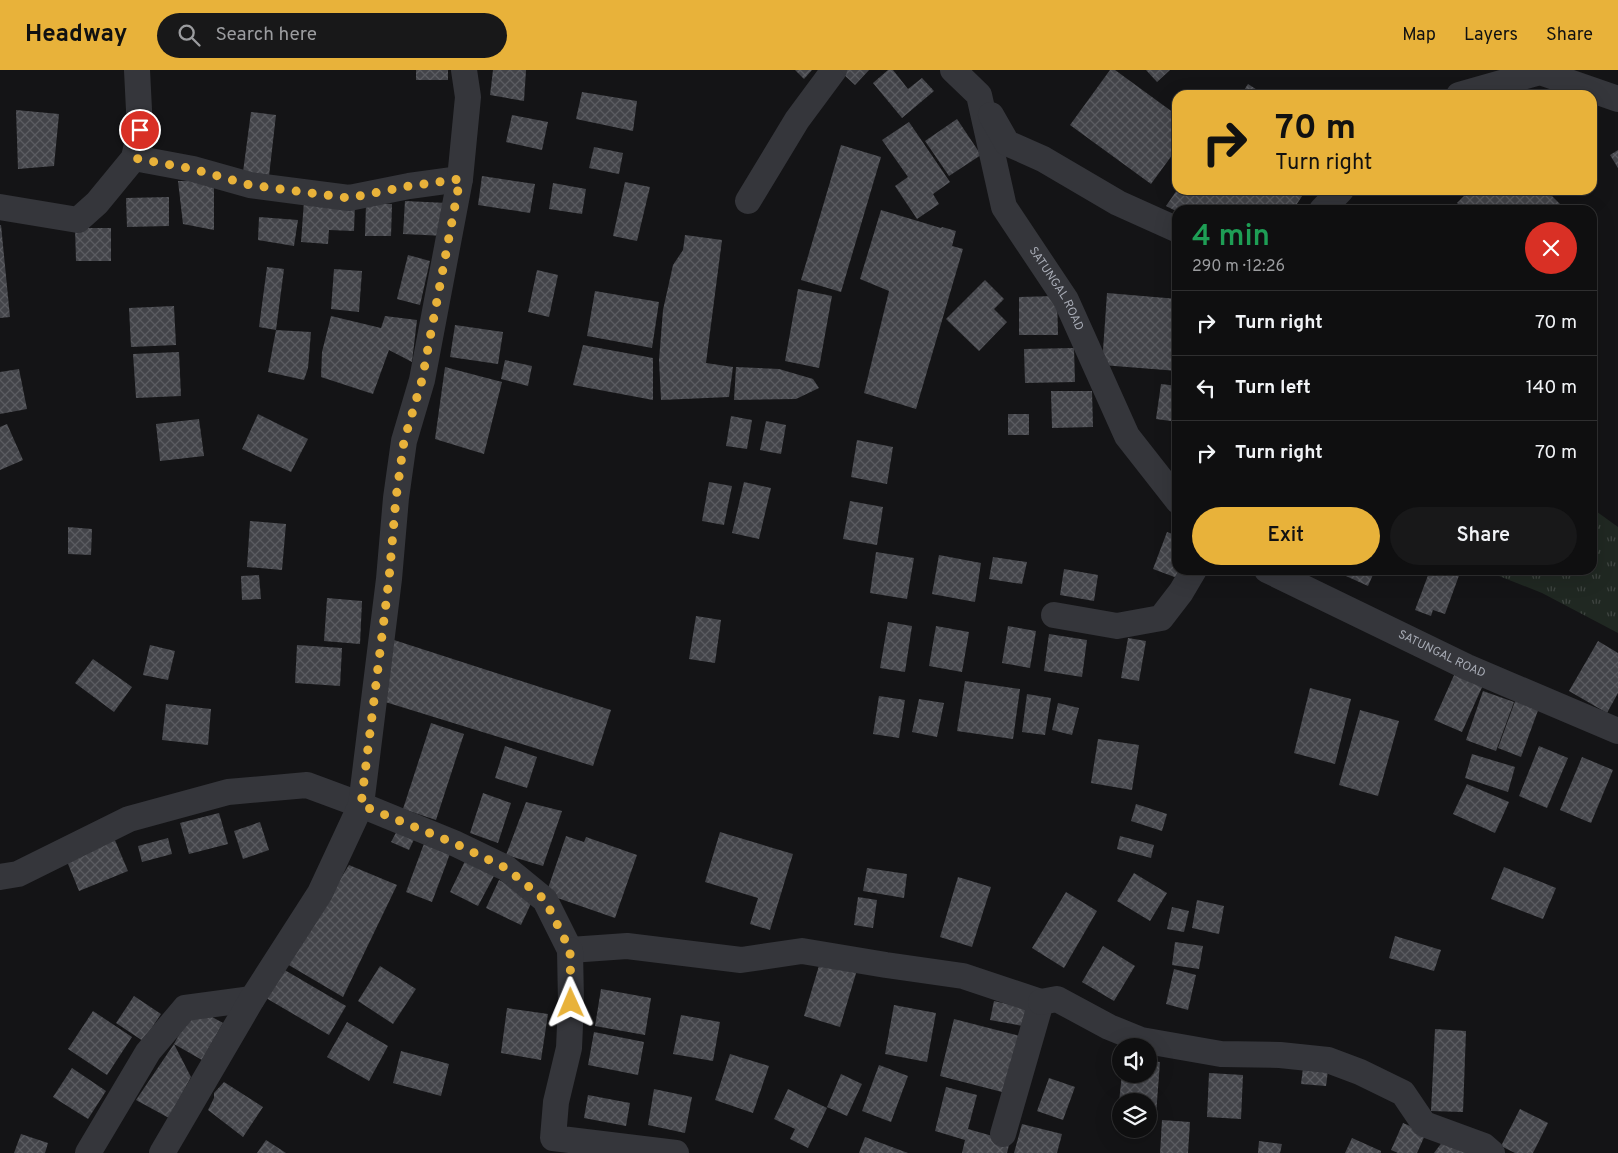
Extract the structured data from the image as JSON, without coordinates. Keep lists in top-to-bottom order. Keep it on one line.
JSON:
{"streets":{"street":["SATUNGAL ROAD"]},"page":{"header":"Headway","search":"Search here","nav":["Map","Layers","Share"],"turn":["70 m","Turn right"],"heading":["4 min","290 m · 12:26"],"list":[{"name":"Turn right","value":"70 m"},{"name":"Turn left","value":"140 m"},{"name":"Turn right","value":"70 m"}],"buttons":["Exit","Share"]}}
